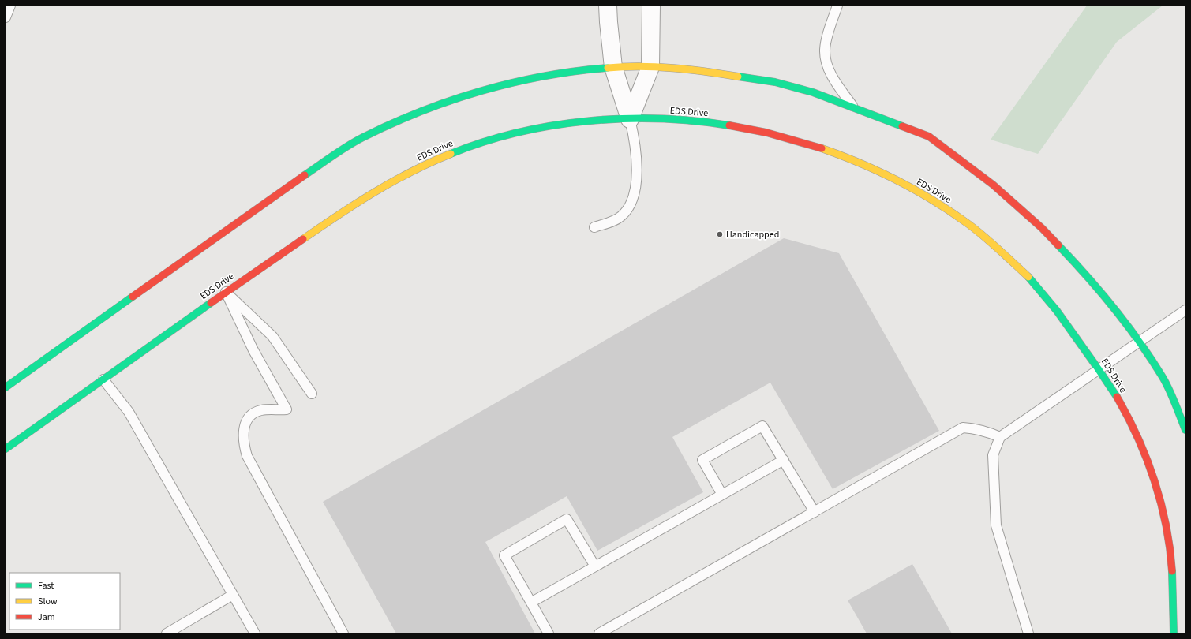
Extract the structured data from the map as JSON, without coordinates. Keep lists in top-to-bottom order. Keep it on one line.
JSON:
{"streets":{"street":["EDS Drive"]},"places":["Handicapped"],"legend":["Fast","Slow","Jam"]}
